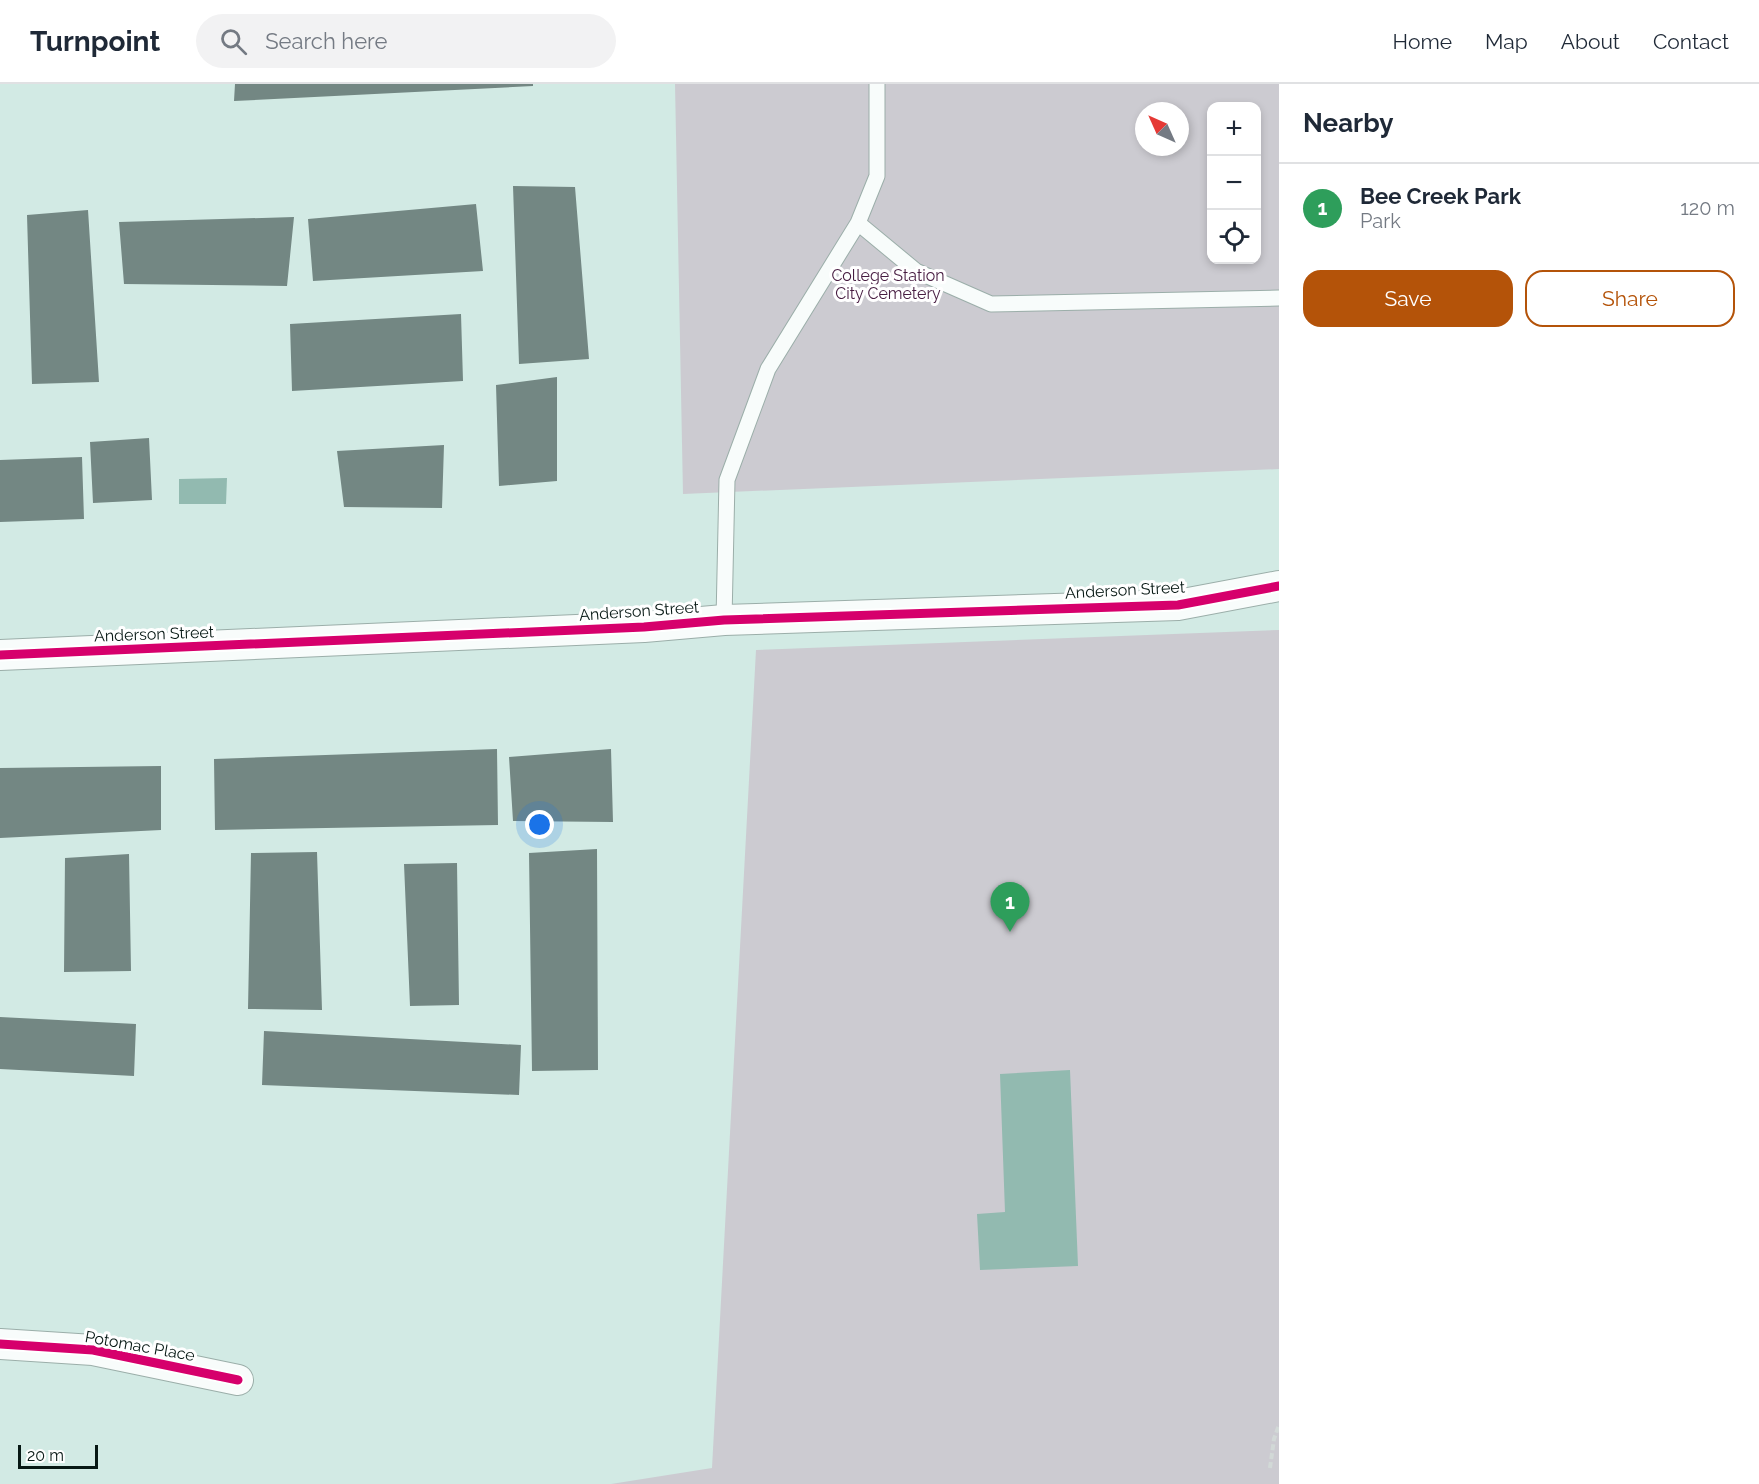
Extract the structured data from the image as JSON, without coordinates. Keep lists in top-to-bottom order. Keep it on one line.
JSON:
{"streets":{"street":["Anderson Street","Potomac Place"]},"parks":["College Station City Cemetery"],"scale_bar":"20 m","north":"top left","page":{"header":"Turnpoint","search":"Search here","nav":["Home","Map","About","Contact"],"heading":"Nearby","map_buttons":["+","−"],"list":[{"mark":"1","name":"Bee Creek Park","note":"Park","value":"120 m"}],"buttons":["Save","Share"],"pins":"1","scale":"20 m"}}
